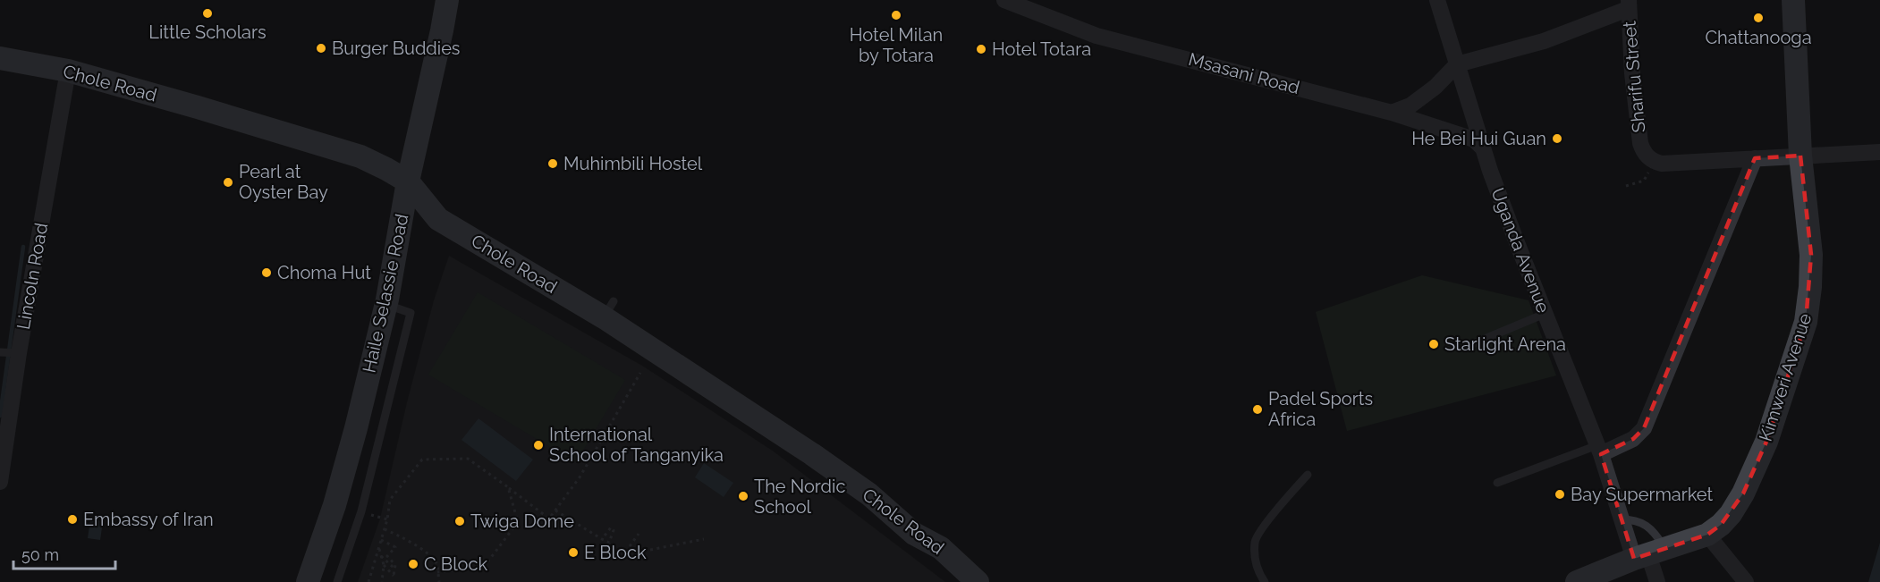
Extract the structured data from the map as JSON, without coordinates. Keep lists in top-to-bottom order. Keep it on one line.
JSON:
{"streets":{"street":["Msasani Road","Sharifu Street","Chole Road","Uganda Avenue","Lincoln Road","Haile Selassie Road","Kimweri Avenue"]},"crossings":[["Msasani Road","Uganda Avenue"],["Chole Road","Lincoln Road"],["Chole Road","Haile Selassie Road"],["Uganda Avenue","Kimweri Avenue"]],"places":["Little Scholars","Hotel Milan by Totara","Chattanooga","Burger Buddies","Hotel Totara","He Bei Hui Guan","Muhimbili Hostel","Pearl at Oyster Bay","Choma Hut","Starlight Arena","Padel Sports Africa","International School of Tanganyika","Bay Supermarket","The Nordic School","Embassy of Iran","Twiga Dome","E Block","C Block"],"scale_bar":"50 m"}
